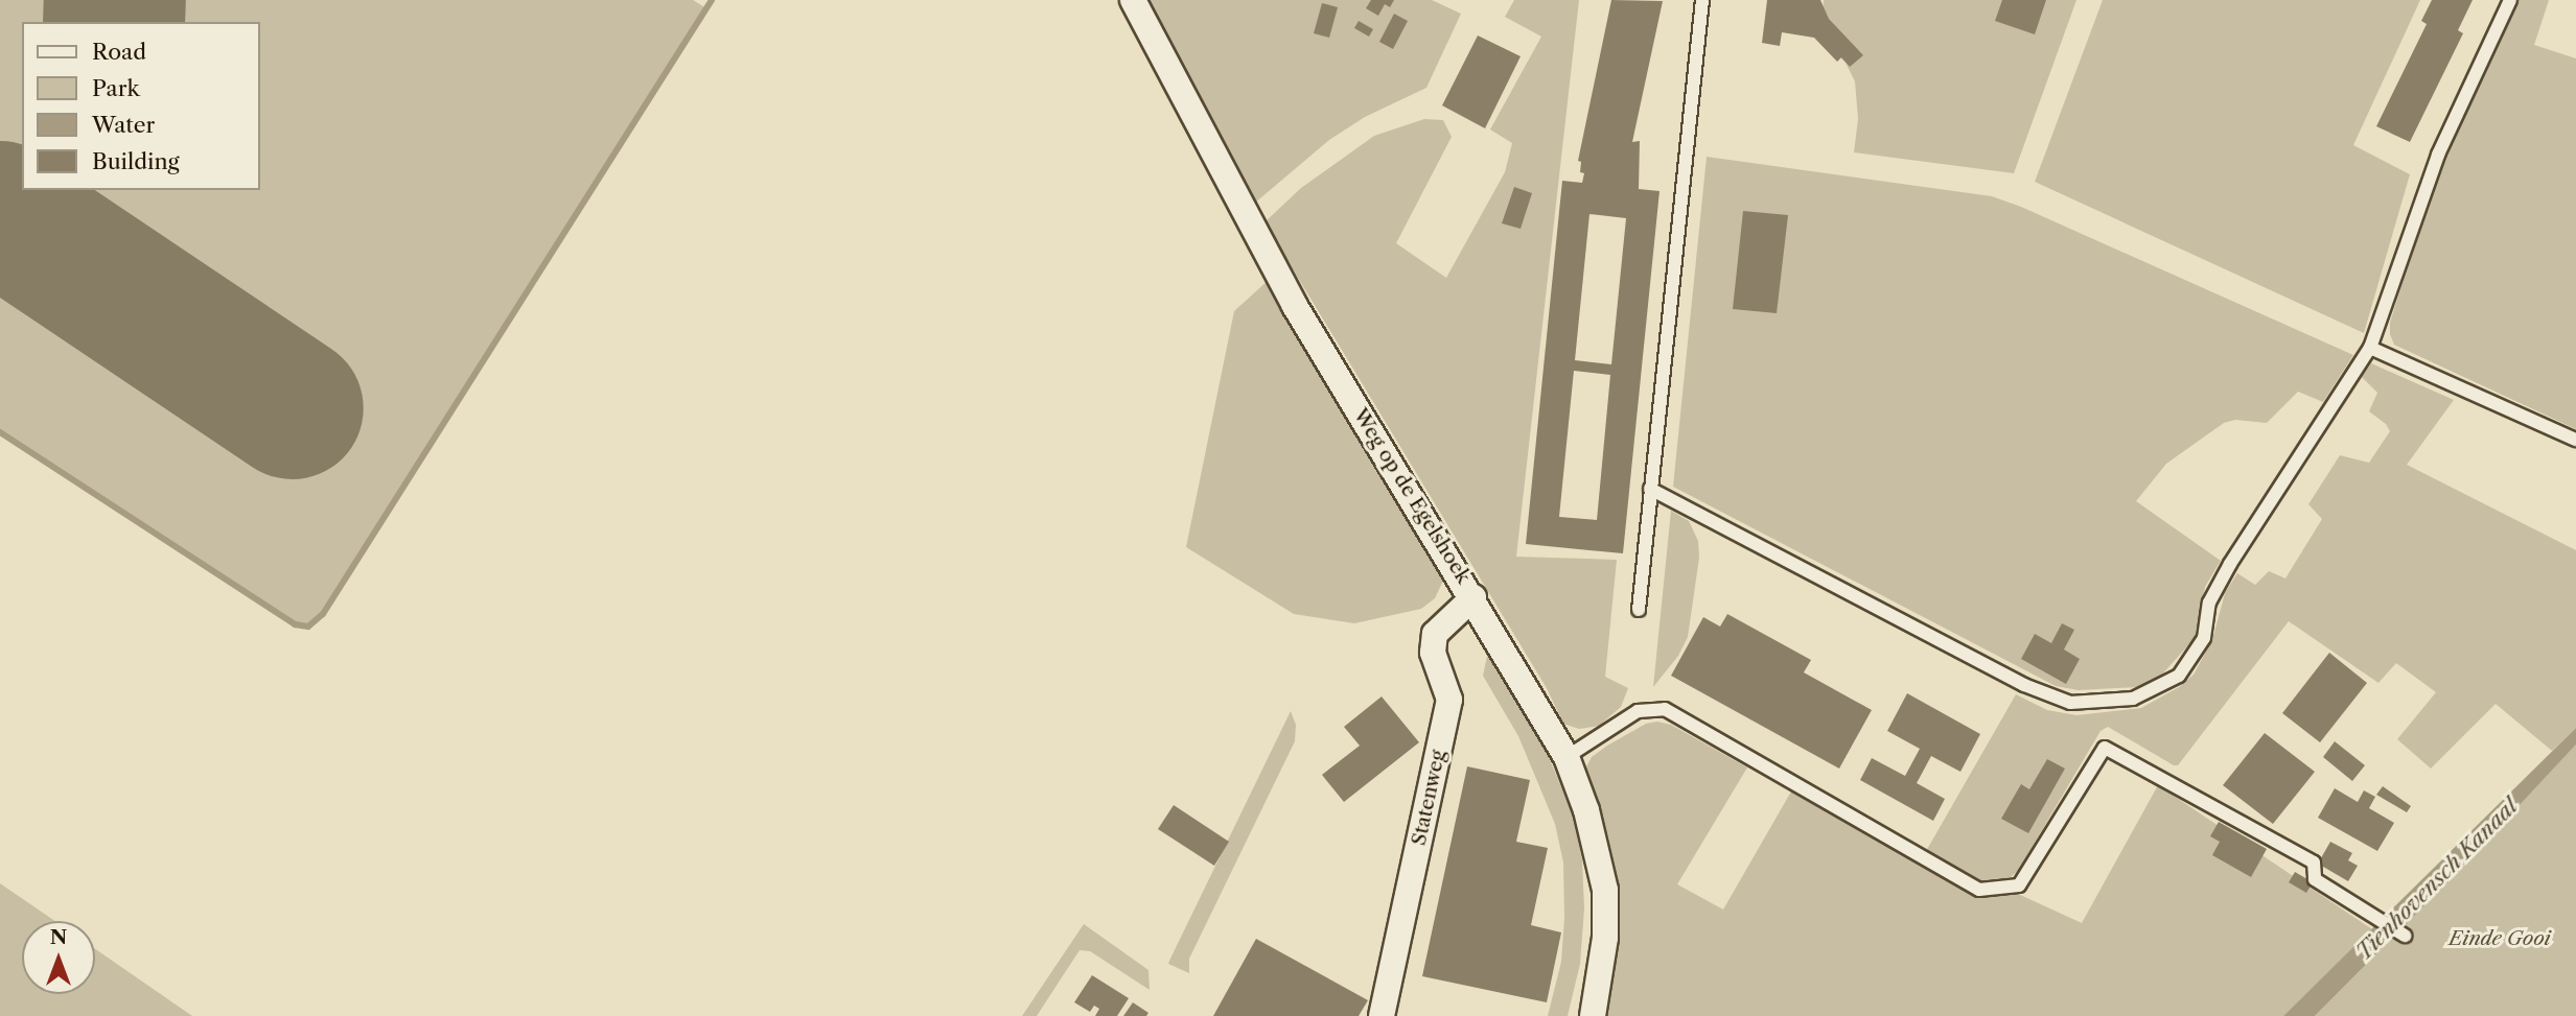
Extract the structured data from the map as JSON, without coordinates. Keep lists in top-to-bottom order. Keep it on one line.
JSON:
{"streets":{"street":["Weg op de Egelshoek","Statenweg"]},"crossings":[["Weg op de Egelshoek","Statenweg"]],"water":["Tienhovensch Kanaal"],"parks":["Einde Gooi"],"legend":["Road","Park","Water","Building"],"north":"top"}
